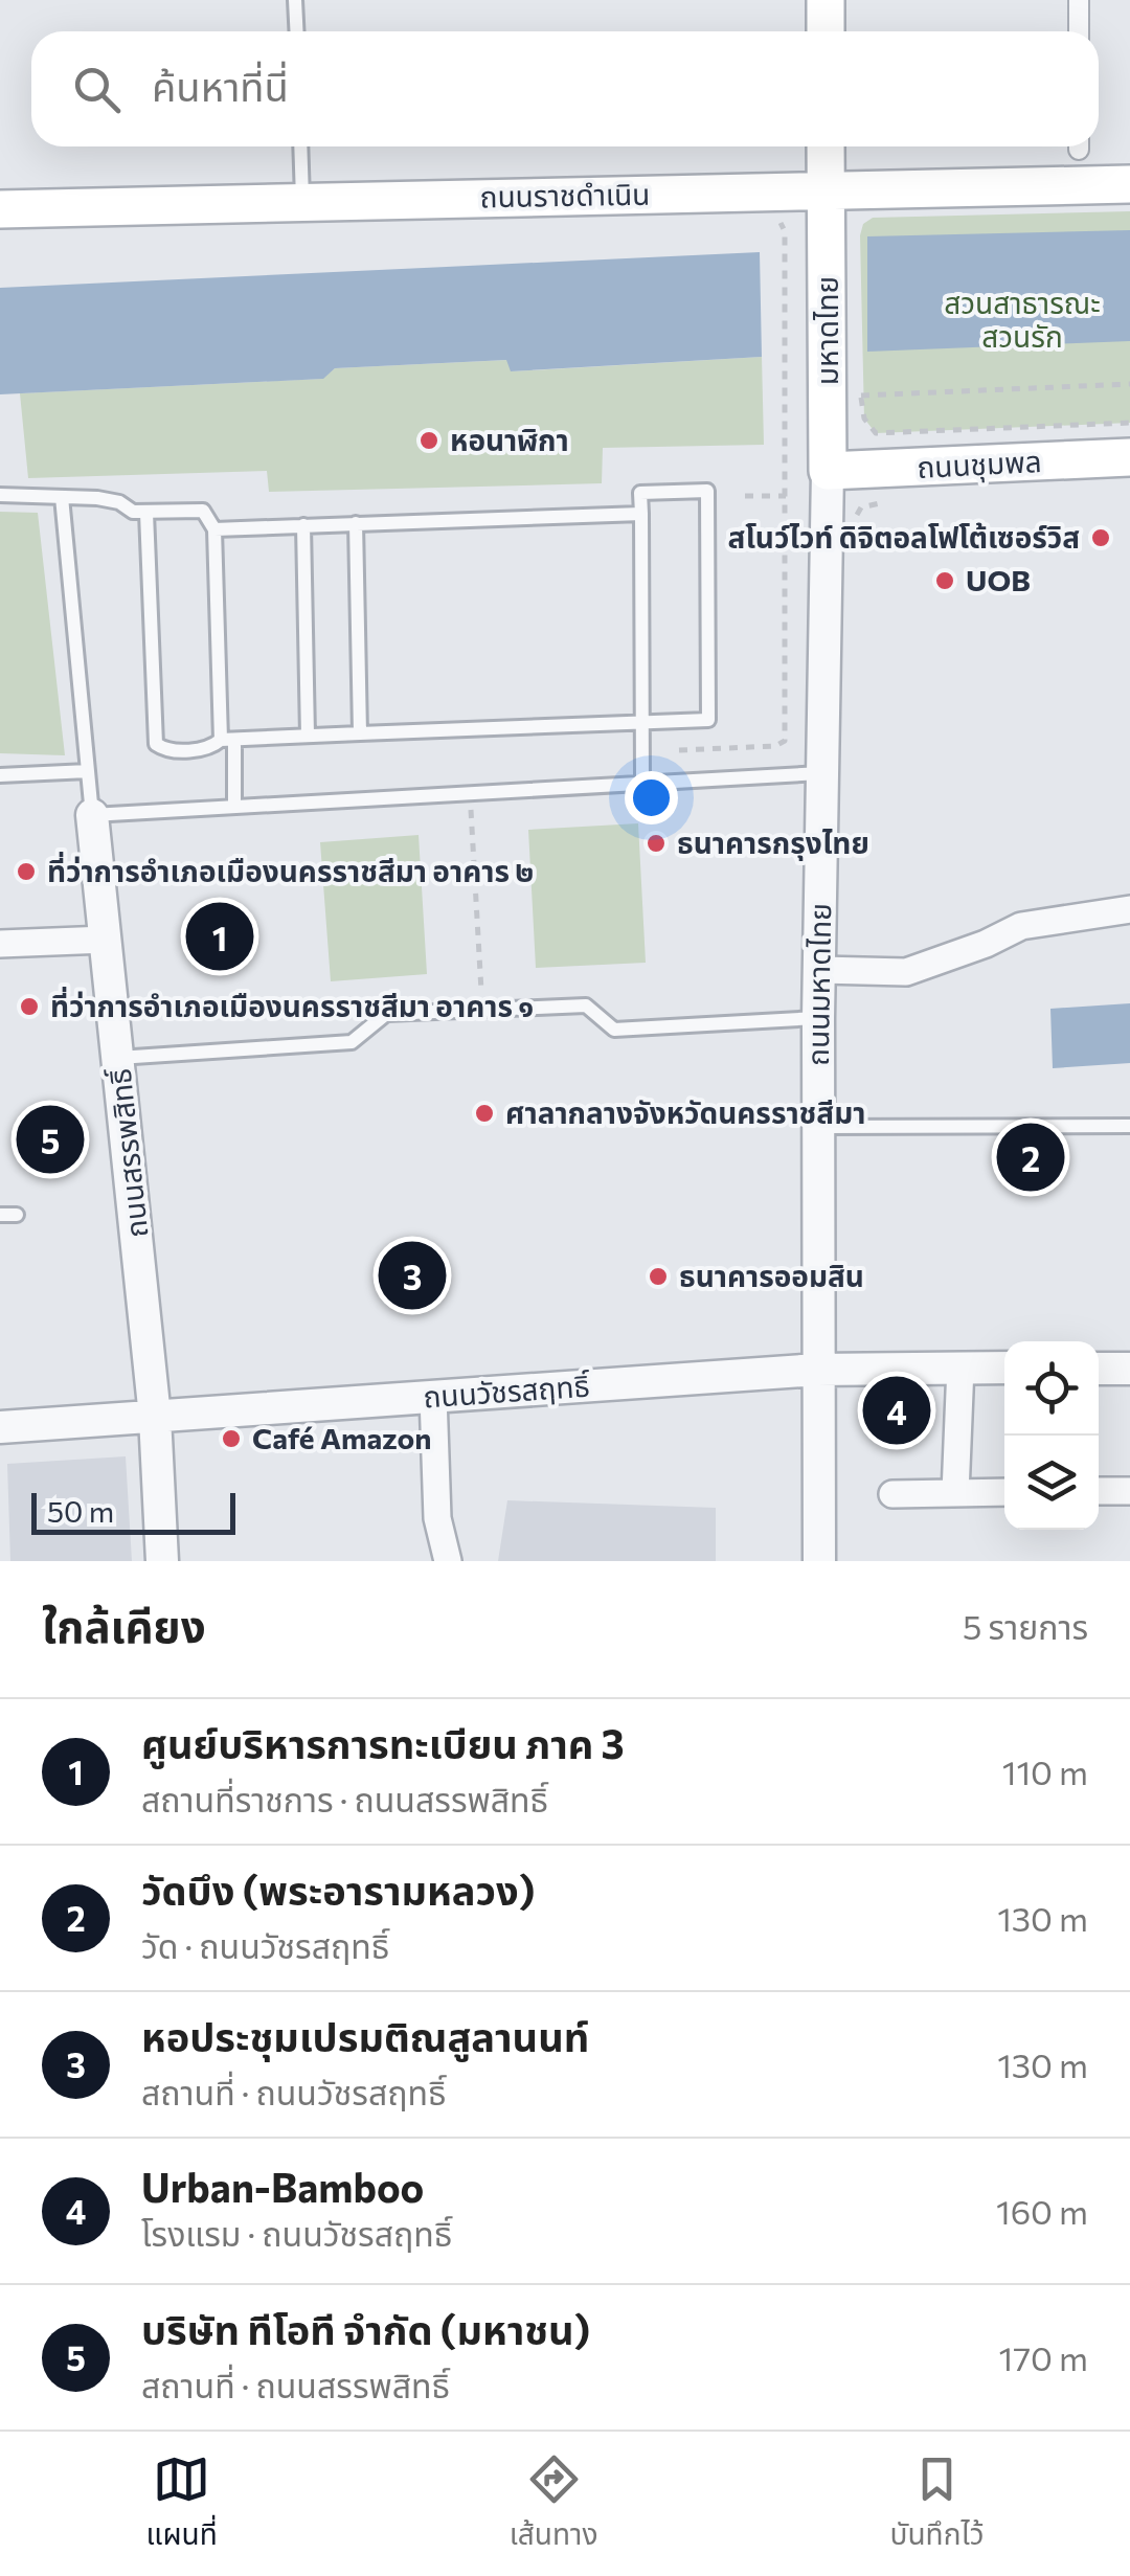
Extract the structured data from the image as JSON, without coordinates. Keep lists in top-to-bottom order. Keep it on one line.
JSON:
{"streets":{"main road":["ถนนราชดำเนิน","มหาดไทย","ถนนชุมพล"],"street":["ถนนมหาดไทย","ถนนสรรพสิทธิ์","ถนนวัชรสฤทธิ์"]},"crossings":[["ถนนราชดำเนิน","มหาดไทย"],["มหาดไทย","ถนนชุมพล"],["มหาดไทย","ถนนมหาดไทย"],["ถนนชุมพล","ถนนมหาดไทย"],["ถนนมหาดไทย","ถนนวัชรสฤทธิ์"],["ถนนสรรพสิทธิ์","ถนนวัชรสฤทธิ์"]],"parks":["สวนสาธารณะ สวนรัก"],"places":["หอนาฬิกา","สโนว์ไวท์ ดิจิตอลโฟโต้เซอร์วิส","UOB","ธนาคารกรุงไทย","ที่ว่าการอำเภอเมืองนครราชสีมา อาคาร ๒","ที่ว่าการอำเภอเมืองนครราชสีมา อาคาร ๑","ศาลากลางจังหวัดนครราชสีมา","ธนาคารออมสิน","Café Amazon"],"scale_bar":"50 m","page":{"search":"ค้นหาที่นี่","pins":["1","5","2","3","4"],"scale":"50 m","heading":["ใกล้เคียง","5 รายการ"],"list":[{"mark":"1","name":"ศูนย์บริหารการทะเบียน ภาค 3","note":"สถานที่ราชการ · ถนนสรรพสิทธิ์","value":"110 m"},{"mark":"2","name":"วัดบึง (พระอารามหลวง)","note":"วัด · ถนนวัชรสฤทธิ์","value":"130 m"},{"mark":"3","name":"หอประชุมเปรมติณสูลานนท์","note":"สถานที่ · ถนนวัชรสฤทธิ์","value":"130 m"},{"mark":"4","name":"Urban-Bamboo","note":"โรงแรม · ถนนวัชรสฤทธิ์","value":"160 m"},{"mark":"5","name":"บริษัท ทีโอที จำกัด (มหาชน)","note":"สถานที่ · ถนนสรรพสิทธิ์","value":"170 m"}],"nav":["แผนที่","เส้นทาง","บันทึกไว้"]}}
